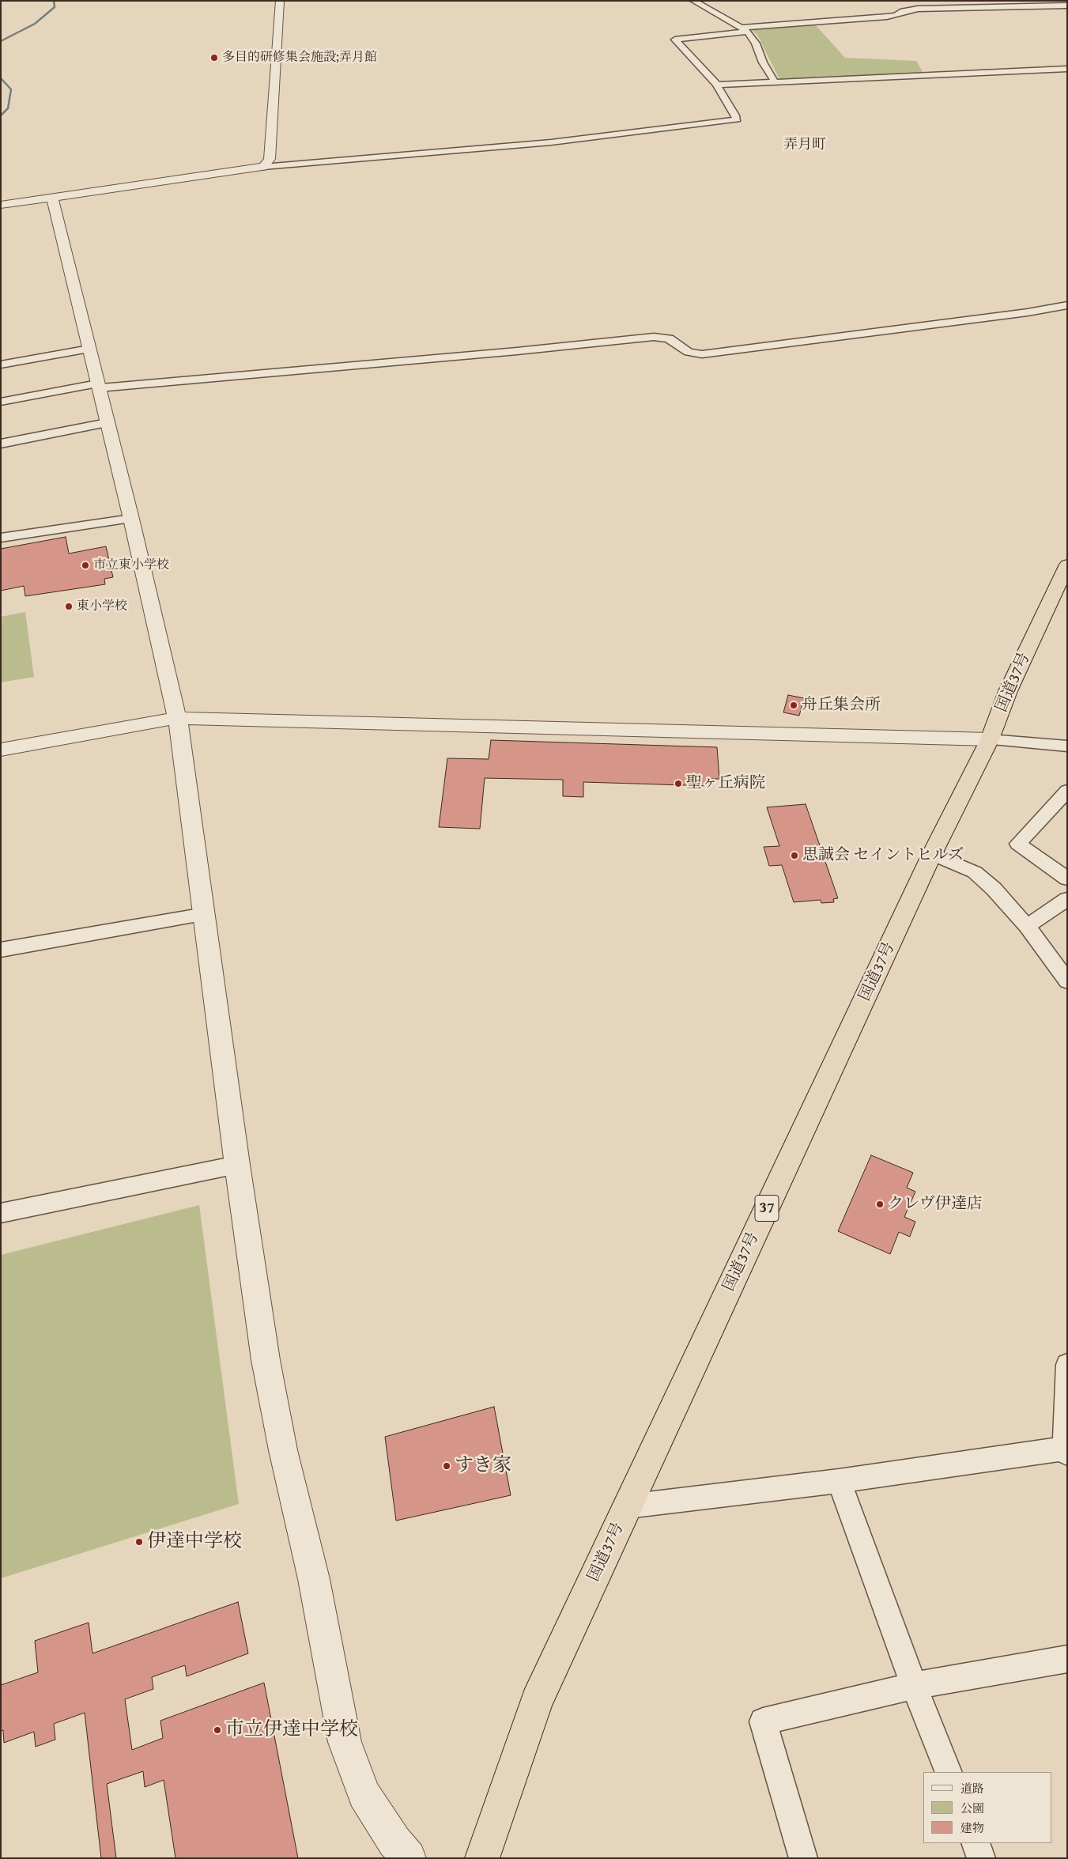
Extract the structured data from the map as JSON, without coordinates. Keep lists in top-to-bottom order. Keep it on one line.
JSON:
{"streets":{"highway":["国道37号","37"]},"districts":["弄月町"],"places":["多目的研修集会施設;弄月館","市立東小学校","東小学校","舟丘集会所","聖ヶ丘病院","思誠会 セイントヒルズ","クレヴ伊達店","すき家","伊達中学校","市立伊達中学校"],"legend":["道路","公園","建物"]}
